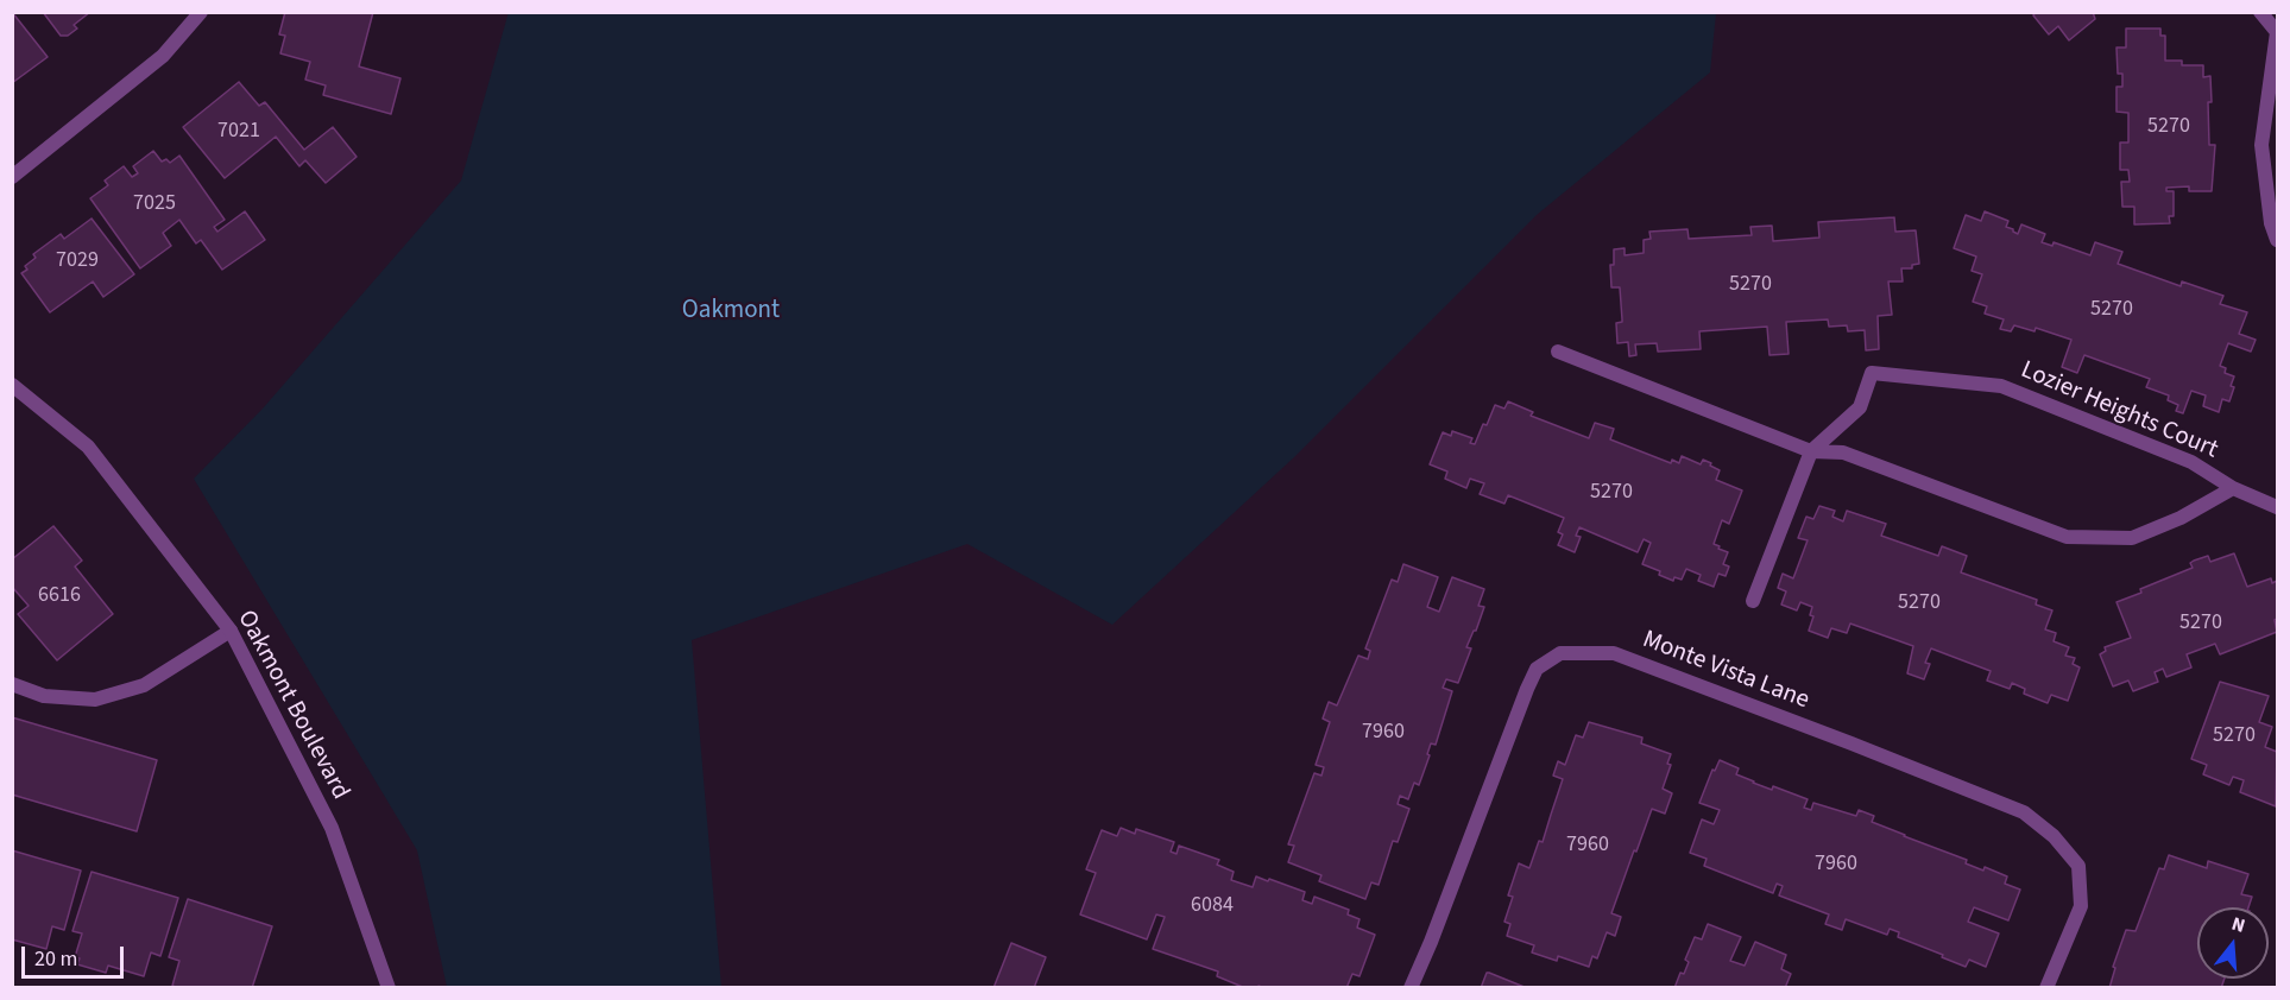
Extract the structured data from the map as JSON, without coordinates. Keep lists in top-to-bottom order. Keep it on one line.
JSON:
{"streets":{"street":["Lozier Heights Court","Monte Vista Lane","Oakmont Boulevard"]},"parks":["Oakmont"],"house_numbers":["5270","7021","7025","7029","5270","5270","5270","6616","5270","5270","7960","5270","7960","7960","6084"],"scale_bar":"20 m","north":"top"}
